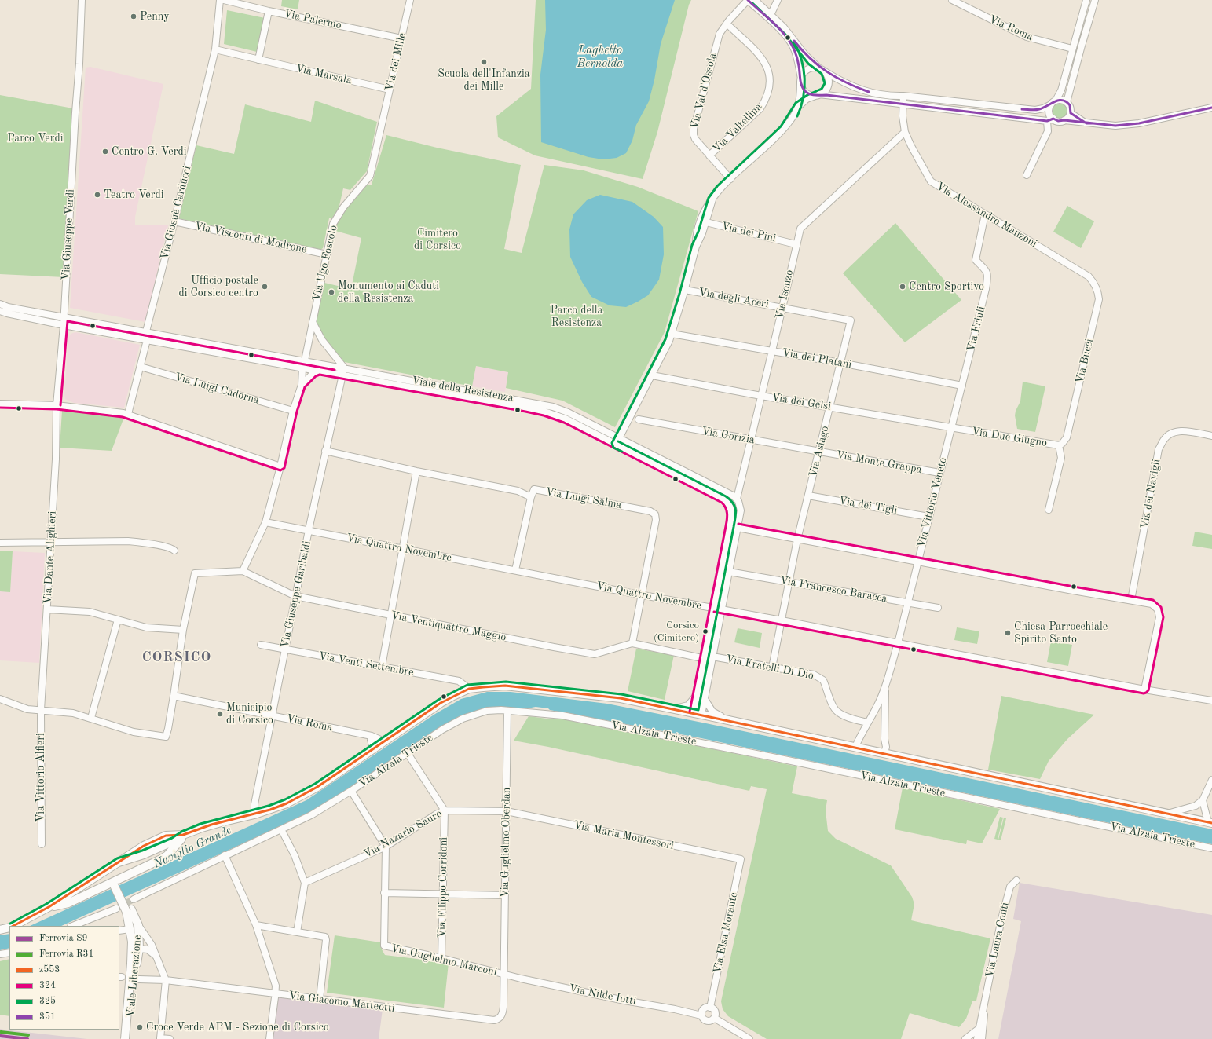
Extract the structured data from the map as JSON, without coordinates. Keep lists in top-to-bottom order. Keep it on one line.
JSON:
{"streets":{"main road":["Viale Liberazione"],"street":["Via Palermo","Via Roma","Via dei Mille","Via Marsala","Via Val d'Ossola","Via Valtellina","Via Giosuè Carducci","Via Alessandro Manzoni","Via dei Pini","Via Giuseppe Verdi","Via Visconti di Modrone","Via Ugo Foscolo","Via Isonzo","Via degli Aceri","Via Friuli","Via dei Platani","Via Bucci","Via Luigi Cadorna","Viale della Resistenza","Via dei Gelsi","Via Gorizia","Via Due Giugno","Via Asiago","Via Monte Grappa","Via dei Navigli","Via Luigi Salma","Via Vittorio Veneto","Via dei Tigli","Via Quattro Novembre","Via Dante Alighieri","Via Francesco Baracca","Via Giuseppe Garibaldi","Via Ventiquattro Maggio","Via Venti Settembre","Via Fratelli Di Dio","Via Alzaia Trieste","Via Vittorio Alfieri","Via Nazario Sauro","Via Maria Montessori","Via Guglielmo Oberdan","Via Filippo Corridoni","Via Elsa Morante","Via Laura Conti","Via Guglielmo Marconi","Via Nilde Iotti","Via Giacomo Matteotti"]},"crossings":[["Via Palermo","Via dei Mille"],["Via Roma","Via Giuseppe Garibaldi"],["Via dei Mille","Via Marsala"],["Via dei Mille","Via Ugo Foscolo"],["Via Marsala","Via Giosuè Carducci"],["Via Val d'Ossola","Via Valtellina"],["Via Giosuè Carducci","Via Visconti di Modrone"],["Via Giosuè Carducci","Viale della Resistenza"],["Via Alessandro Manzoni","Via Isonzo"],["Via Alessandro Manzoni","Via Friuli"],["Via Alessandro Manzoni","Via Bucci"],["Via dei Pini","Via Isonzo"],["Via Giuseppe Verdi","Viale della Resistenza"],["Via Giuseppe Verdi","Via Dante Alighieri"],["Via Visconti di Modrone","Via Ugo Foscolo"],["Via Ugo Foscolo","Via Luigi Cadorna"],["Via Ugo Foscolo","Viale della Resistenza"],["Via Ugo Foscolo","Via Quattro Novembre"],["Via Ugo Foscolo","Via Ventiquattro Maggio"],["Via Isonzo","Via degli Aceri"],["Via Isonzo","Via dei Platani"],["Via Isonzo","Viale della Resistenza"],["Via Isonzo","Via dei Gelsi"],["Via Isonzo","Via Gorizia"],["Via Isonzo","Via Asiago"],["Via degli Aceri","Via Asiago"],["Via Friuli","Via dei Platani"],["Via Friuli","Via dei Gelsi"],["Via Friuli","Via Due Giugno"],["Via Friuli","Via Vittorio Veneto"],["Via dei Platani","Via Asiago"],["Via Bucci","Via Due Giugno"],["Viale della Resistenza","Via Quattro Novembre"],["Viale della Resistenza","Via Giuseppe Garibaldi"],["Viale della Resistenza","Via Ventiquattro Maggio"],["Viale della Resistenza","Via Fratelli Di Dio"],["Via dei Gelsi","Via Due Giugno"],["Via dei Gelsi","Via Asiago"],["Via dei Gelsi","Via Vittorio Veneto"],["Via Gorizia","Via Asiago"],["Via Gorizia","Via Monte Grappa"],["Via Due Giugno","Via Vittorio Veneto"],["Via Asiago","Via Monte Grappa"],["Via Asiago","Via dei Tigli"],["Via Asiago","Via Quattro Novembre"],["Via Asiago","Via Francesco Baracca"],["Via Asiago","Via Fratelli Di Dio"],["Via Monte Grappa","Via Vittorio Veneto"],["Via Luigi Salma","Via Quattro Novembre"],["Via Luigi Salma","Via Giuseppe Garibaldi"],["Via Luigi Salma","Via Ventiquattro Maggio"],["Via Vittorio Veneto","Via dei Tigli"],["Via Vittorio Veneto","Via Quattro Novembre"],["Via Vittorio Veneto","Via Francesco Baracca"],["Via Vittorio Veneto","Via Fratelli Di Dio"],["Via Quattro Novembre","Via Giuseppe Garibaldi"],["Via Dante Alighieri","Via Vittorio Alfieri"],["Via Giuseppe Garibaldi","Via Ventiquattro Maggio"],["Via Giuseppe Garibaldi","Via Venti Settembre"],["Via Ventiquattro Maggio","Via Fratelli Di Dio"],["Via Alzaia Trieste","Via Guglielmo Oberdan"],["Via Nazario Sauro","Via Maria Montessori"],["Via Nazario Sauro","Via Guglielmo Oberdan"],["Via Nazario Sauro","Via Filippo Corridoni"],["Via Maria Montessori","Via Guglielmo Oberdan"],["Via Maria Montessori","Via Elsa Morante"],["Via Guglielmo Oberdan","Via Guglielmo Marconi"],["Via Guglielmo Oberdan","Via Nilde Iotti"],["Via Guglielmo Oberdan","Via Giacomo Matteotti"],["Via Filippo Corridoni","Via Guglielmo Marconi"],["Via Elsa Morante","Via Nilde Iotti"],["Via Guglielmo Marconi","Via Nilde Iotti"],["Via Guglielmo Marconi","Via Giacomo Matteotti"],["Via Nilde Iotti","Via Giacomo Matteotti"]],"districts":["CORSICO"],"water":["Laghetto Bernolda","Naviglio Grande"],"parks":["Parco Verdi","Cimitero di Corsico","Parco della Resistenza"],"places":["Penny","Scuola dell'Infanzia dei Mille","Centro G. Verdi","Teatro Verdi","Ufficio postale di Corsico centro","Centro Sportivo","Monumento ai Caduti della Resistenza","Corsico (Cimitero)","Chiesa Parrocchiale Spirito Santo","Municipio di Corsico","Croce Verde APM - Sezione di Corsico"],"lines":["transit line 351","transit line 325","transit line 324","transit line z553","rail line R31","rail line S9"],"legend":["Ferrovia S9","Ferrovia R31","z553","324","325","351"]}
